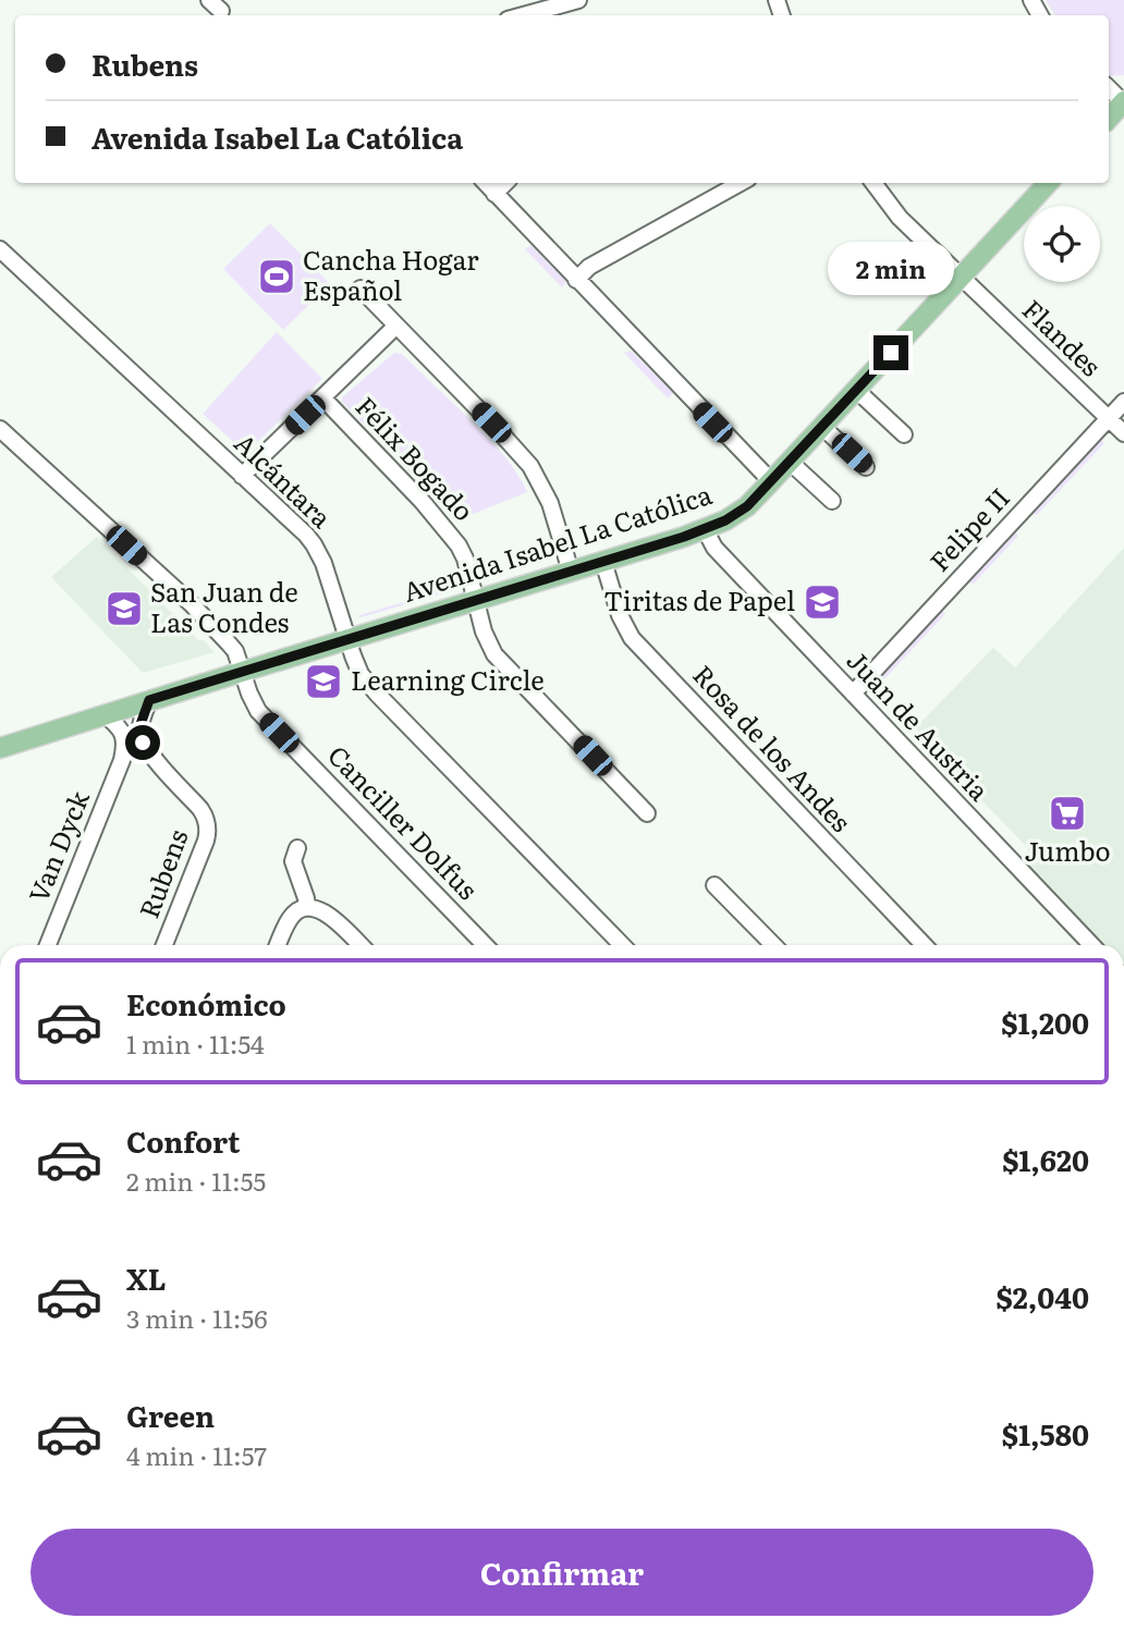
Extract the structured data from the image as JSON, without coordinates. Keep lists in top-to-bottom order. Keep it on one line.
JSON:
{"streets":{"main road":["Avenida Isabel La Católica"],"street":["Flandes","Félix Bogado","Alcántara","Felipe II","Juan de Austria","Rosa de los Andes","Canciller Dolfus","Van Dyck","Rubens"]},"crossings":[["Flandes","Felipe II"],["Flandes","Avenida Isabel La Católica"],["Félix Bogado","Avenida Isabel La Católica"],["Alcántara","Avenida Isabel La Católica"],["Felipe II","Juan de Austria"],["Avenida Isabel La Católica","Juan de Austria"],["Avenida Isabel La Católica","Rosa de los Andes"],["Avenida Isabel La Católica","Canciller Dolfus"]],"places":{"sports":["Cancha Hogar Español"],"school or university":["Tiritas de Papel","San Juan de Las Condes","Learning Circle"],"supermarket":["Jumbo"]},"page":{"banner":["Rubens","Avenida Isabel La Católica"],"bubble":"2 min","list":[{"name":"Económico","note":"1 min · 11:54","value":"$1,200"},{"name":"Confort","note":"2 min · 11:55","value":"$1,620"},{"name":"XL","note":"3 min · 11:56","value":"$2,040"},{"name":"Green","note":"4 min · 11:57","value":"$1,580"}],"buttons":"Confirmar"}}
